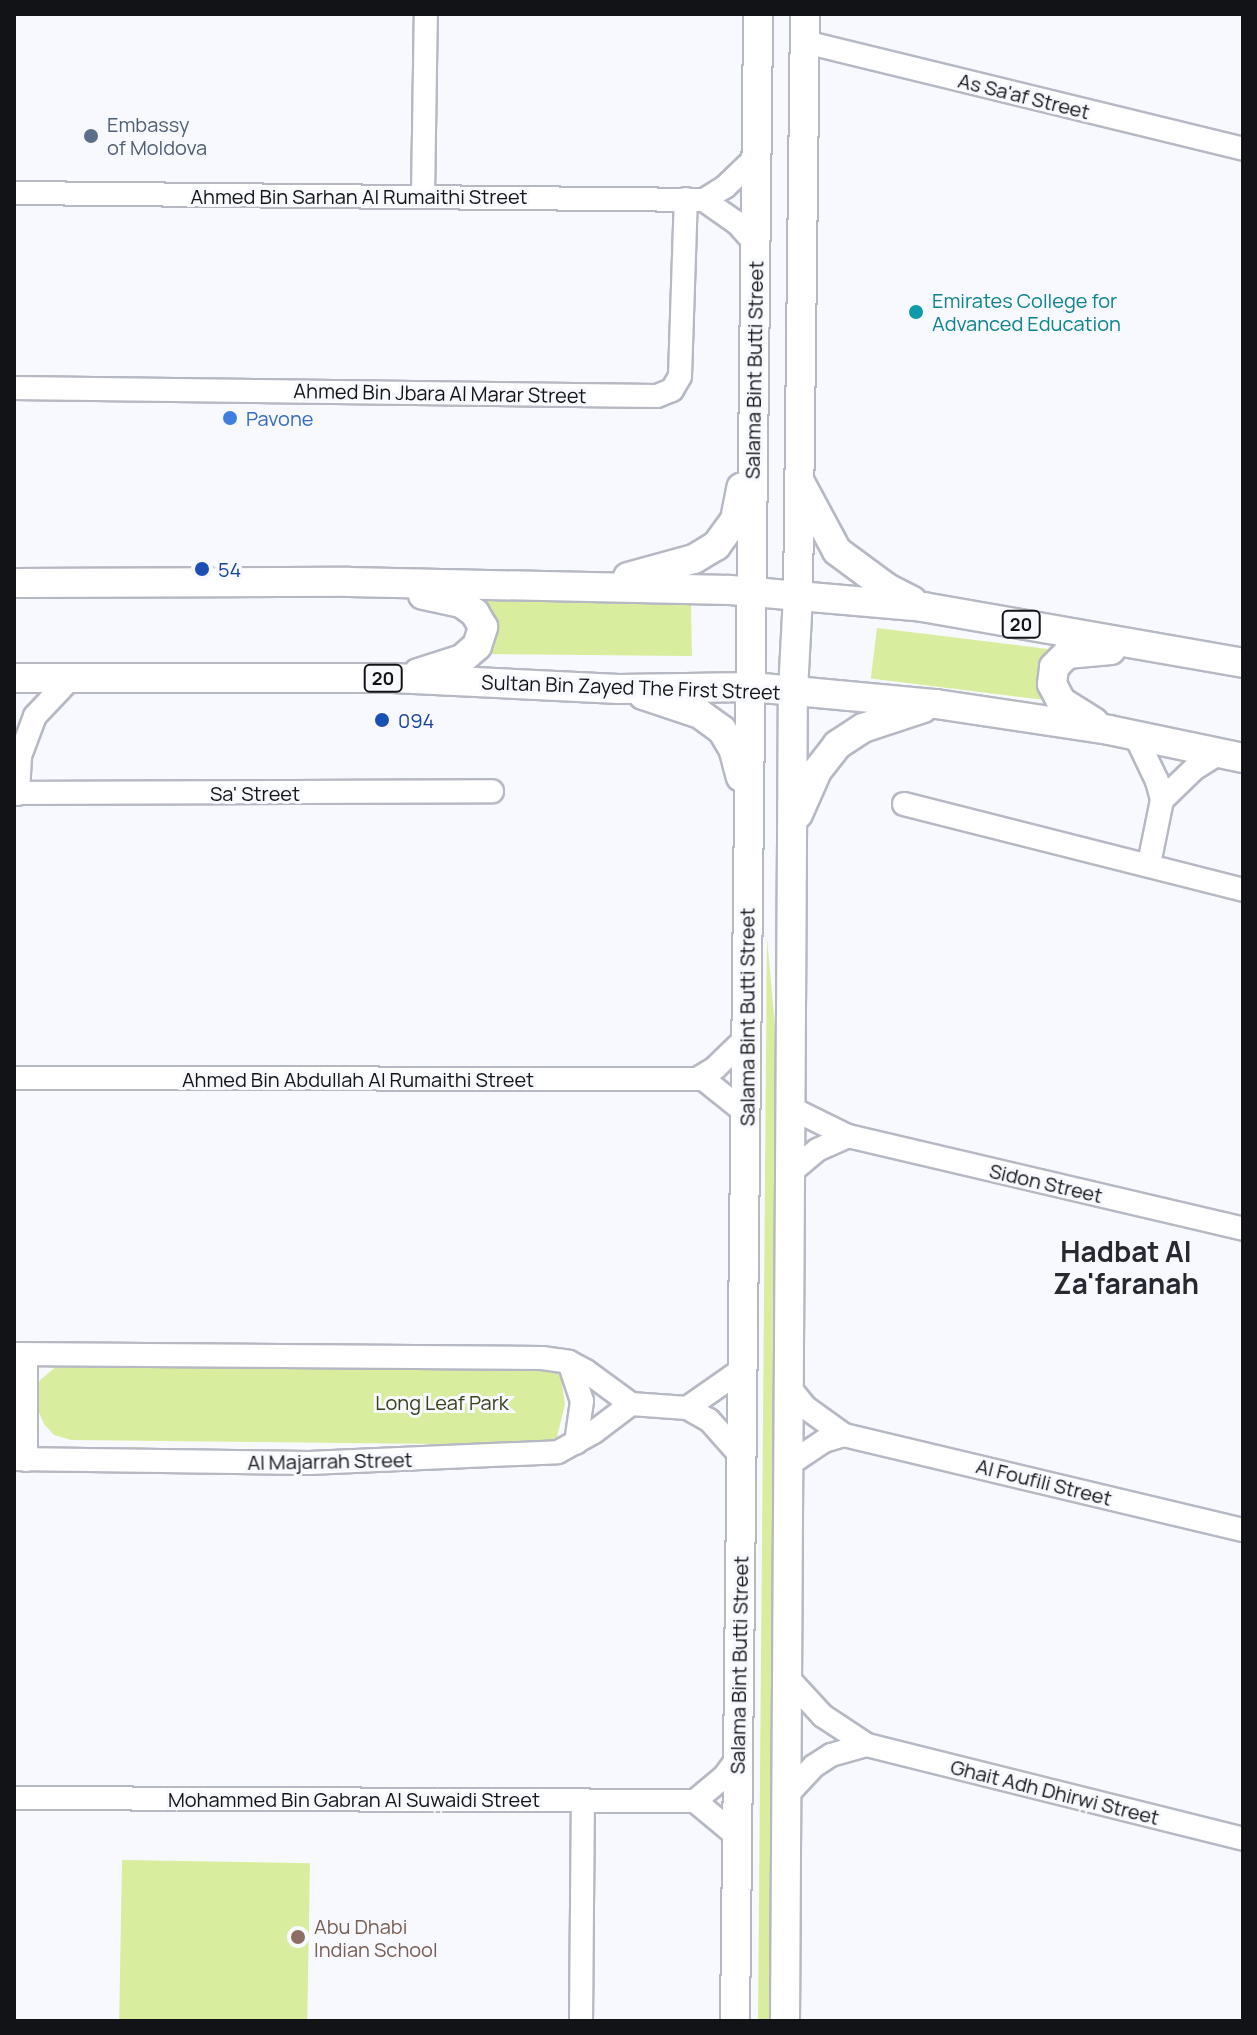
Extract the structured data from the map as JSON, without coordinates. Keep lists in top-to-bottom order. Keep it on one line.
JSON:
{"streets":{"main road":["Salama Bint Butti Street","20","Sultan Bin Zayed The First Street"],"street":["As Sa'af Street","Ahmed Bin Sarhan Al Rumaithi Street","Ahmed Bin Jbara Al Marar Street","Sa' Street","Ahmed Bin Abdullah Al Rumaithi Street","Sidon Street","Al Majarrah Street","Al Foufili Street","Ghait Adh Dhirwi Street","Mohammed Bin Gabran Al Suwaidi Street"]},"crossings":[["Ahmed Bin Sarhan Al Rumaithi Street","Ahmed Bin Jbara Al Marar Street"],["Salama Bint Butti Street","20"],["Salama Bint Butti Street","Sultan Bin Zayed The First Street"],["Sultan Bin Zayed The First Street","Sa' Street"]],"districts":["Hadbat Al Za'faranah"],"parks":["Long Leaf Park"],"places":["Embassy of Moldova","Emirates College for Advanced Education","Pavone","54","094","Abu Dhabi Indian School"]}
